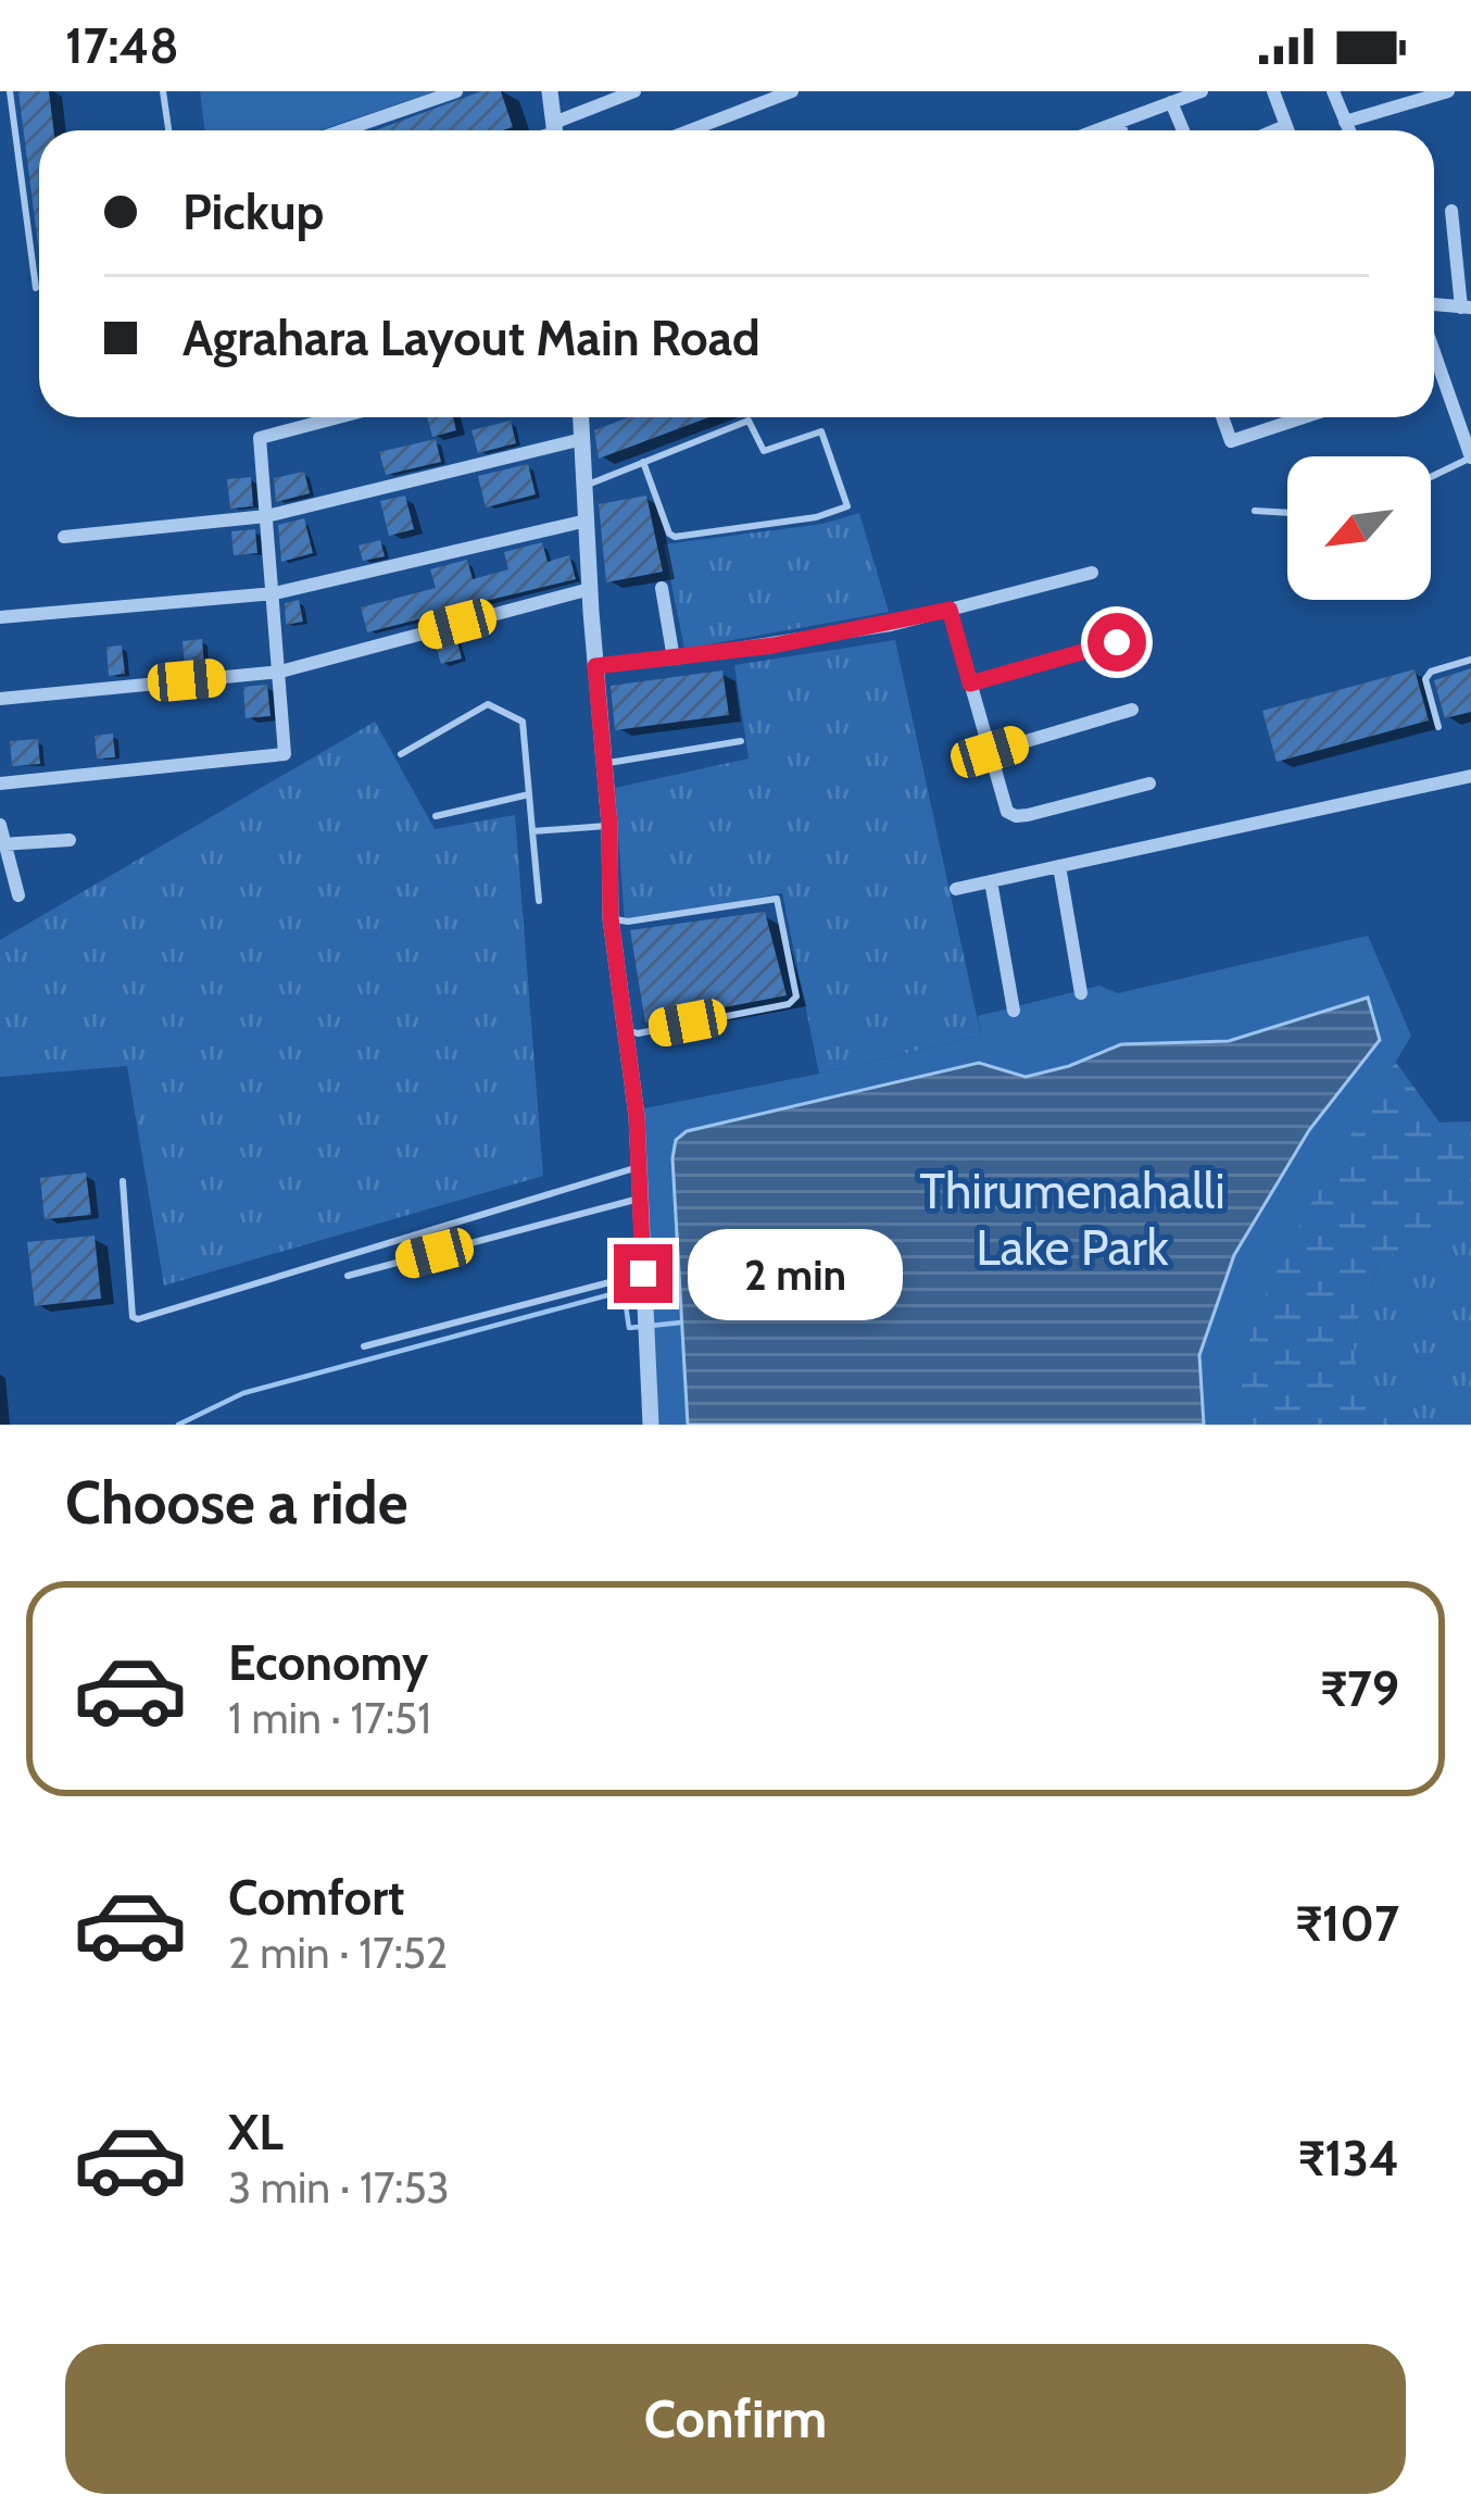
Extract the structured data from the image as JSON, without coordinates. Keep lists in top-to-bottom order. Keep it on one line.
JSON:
{"parks":["Thirumenahalli Lake Park"],"north":"bottom left","page":{"status":"17:48","banner":["Pickup","Agrahara Layout Main Road"],"bubble":"2 min","heading":"Choose a ride","list":[{"name":"Economy","note":"1 min · 17:51","value":"₹79"},{"name":"Comfort","note":"2 min · 17:52","value":"₹107"},{"name":"XL","note":"3 min · 17:53","value":"₹134"}],"buttons":"Confirm"}}
